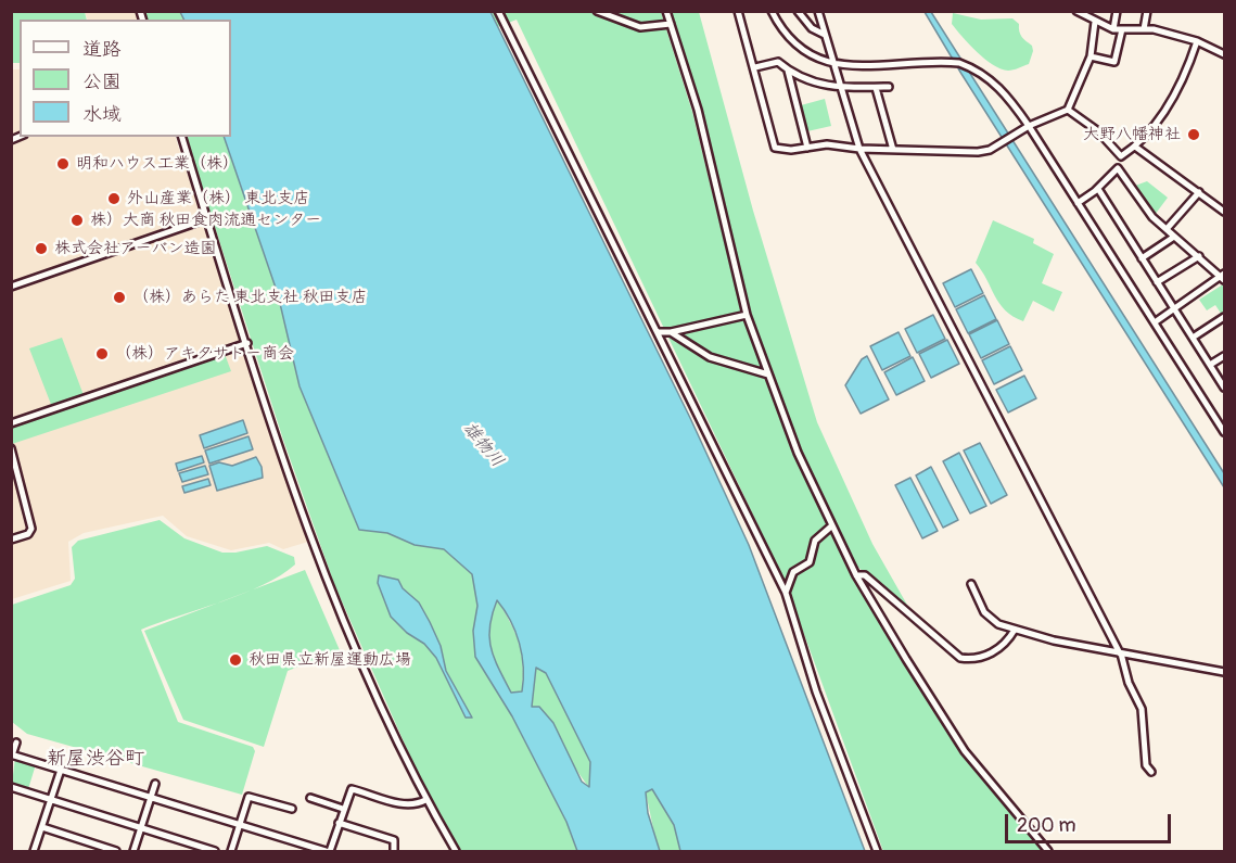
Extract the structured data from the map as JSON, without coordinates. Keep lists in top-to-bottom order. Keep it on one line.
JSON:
{"districts":["新屋渋谷町"],"water":["雄物川"],"places":["大野八幡神社","明和ハウス工業（株）","外山産業（株） 東北支店","株）大商 秋田食肉流通センター","株式会社アーバン造園","（株）あらた 東北支社 秋田支店","（株）アキタサトー商会","秋田県立新屋運動広場"],"legend":["道路","公園","水域"],"scale_bar":"200 m"}
